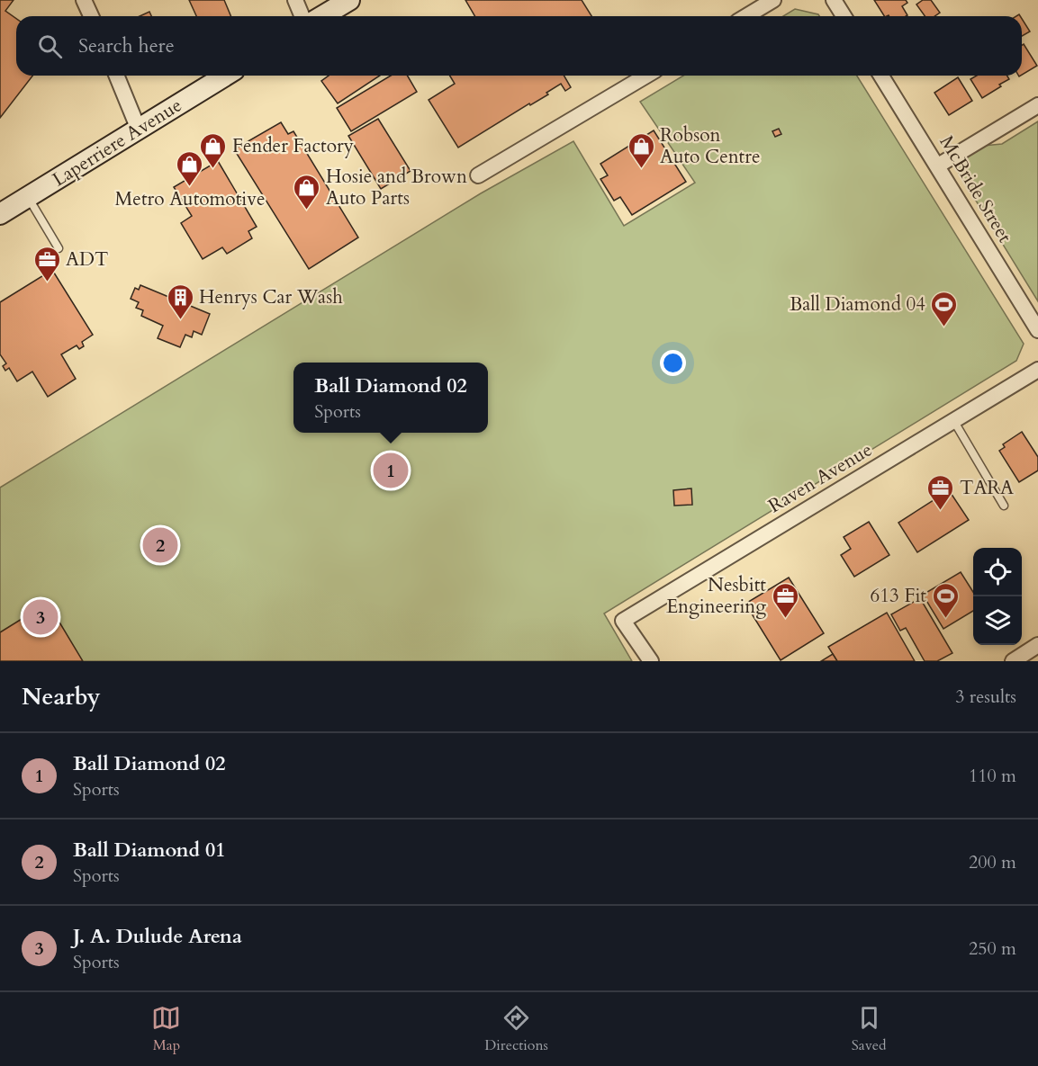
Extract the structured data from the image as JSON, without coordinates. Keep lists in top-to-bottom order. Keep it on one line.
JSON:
{"streets":{"street":["Laperriere Avenue","McBride Street","Raven Avenue"]},"places":{"shop":["Fender Factory","Robson Auto Centre","Metro Automotive","Hosie and Brown Auto Parts"],"office":["ADT","TARA","Nesbitt Engineering"],"building":["Henrys Car Wash"],"sports":["Ball Diamond 04","613 Fit"]},"page":{"search":"Search here","popup":["Ball Diamond 02","Sports"],"pins":["1","2","3"],"heading":["Nearby","3 results"],"list":[{"mark":"1","name":"Ball Diamond 02","note":"Sports","value":"110 m"},{"mark":"2","name":"Ball Diamond 01","note":"Sports","value":"200 m"},{"mark":"3","name":"J. A. Dulude Arena","note":"Sports","value":"250 m"}],"nav":["Map","Directions","Saved"]}}
